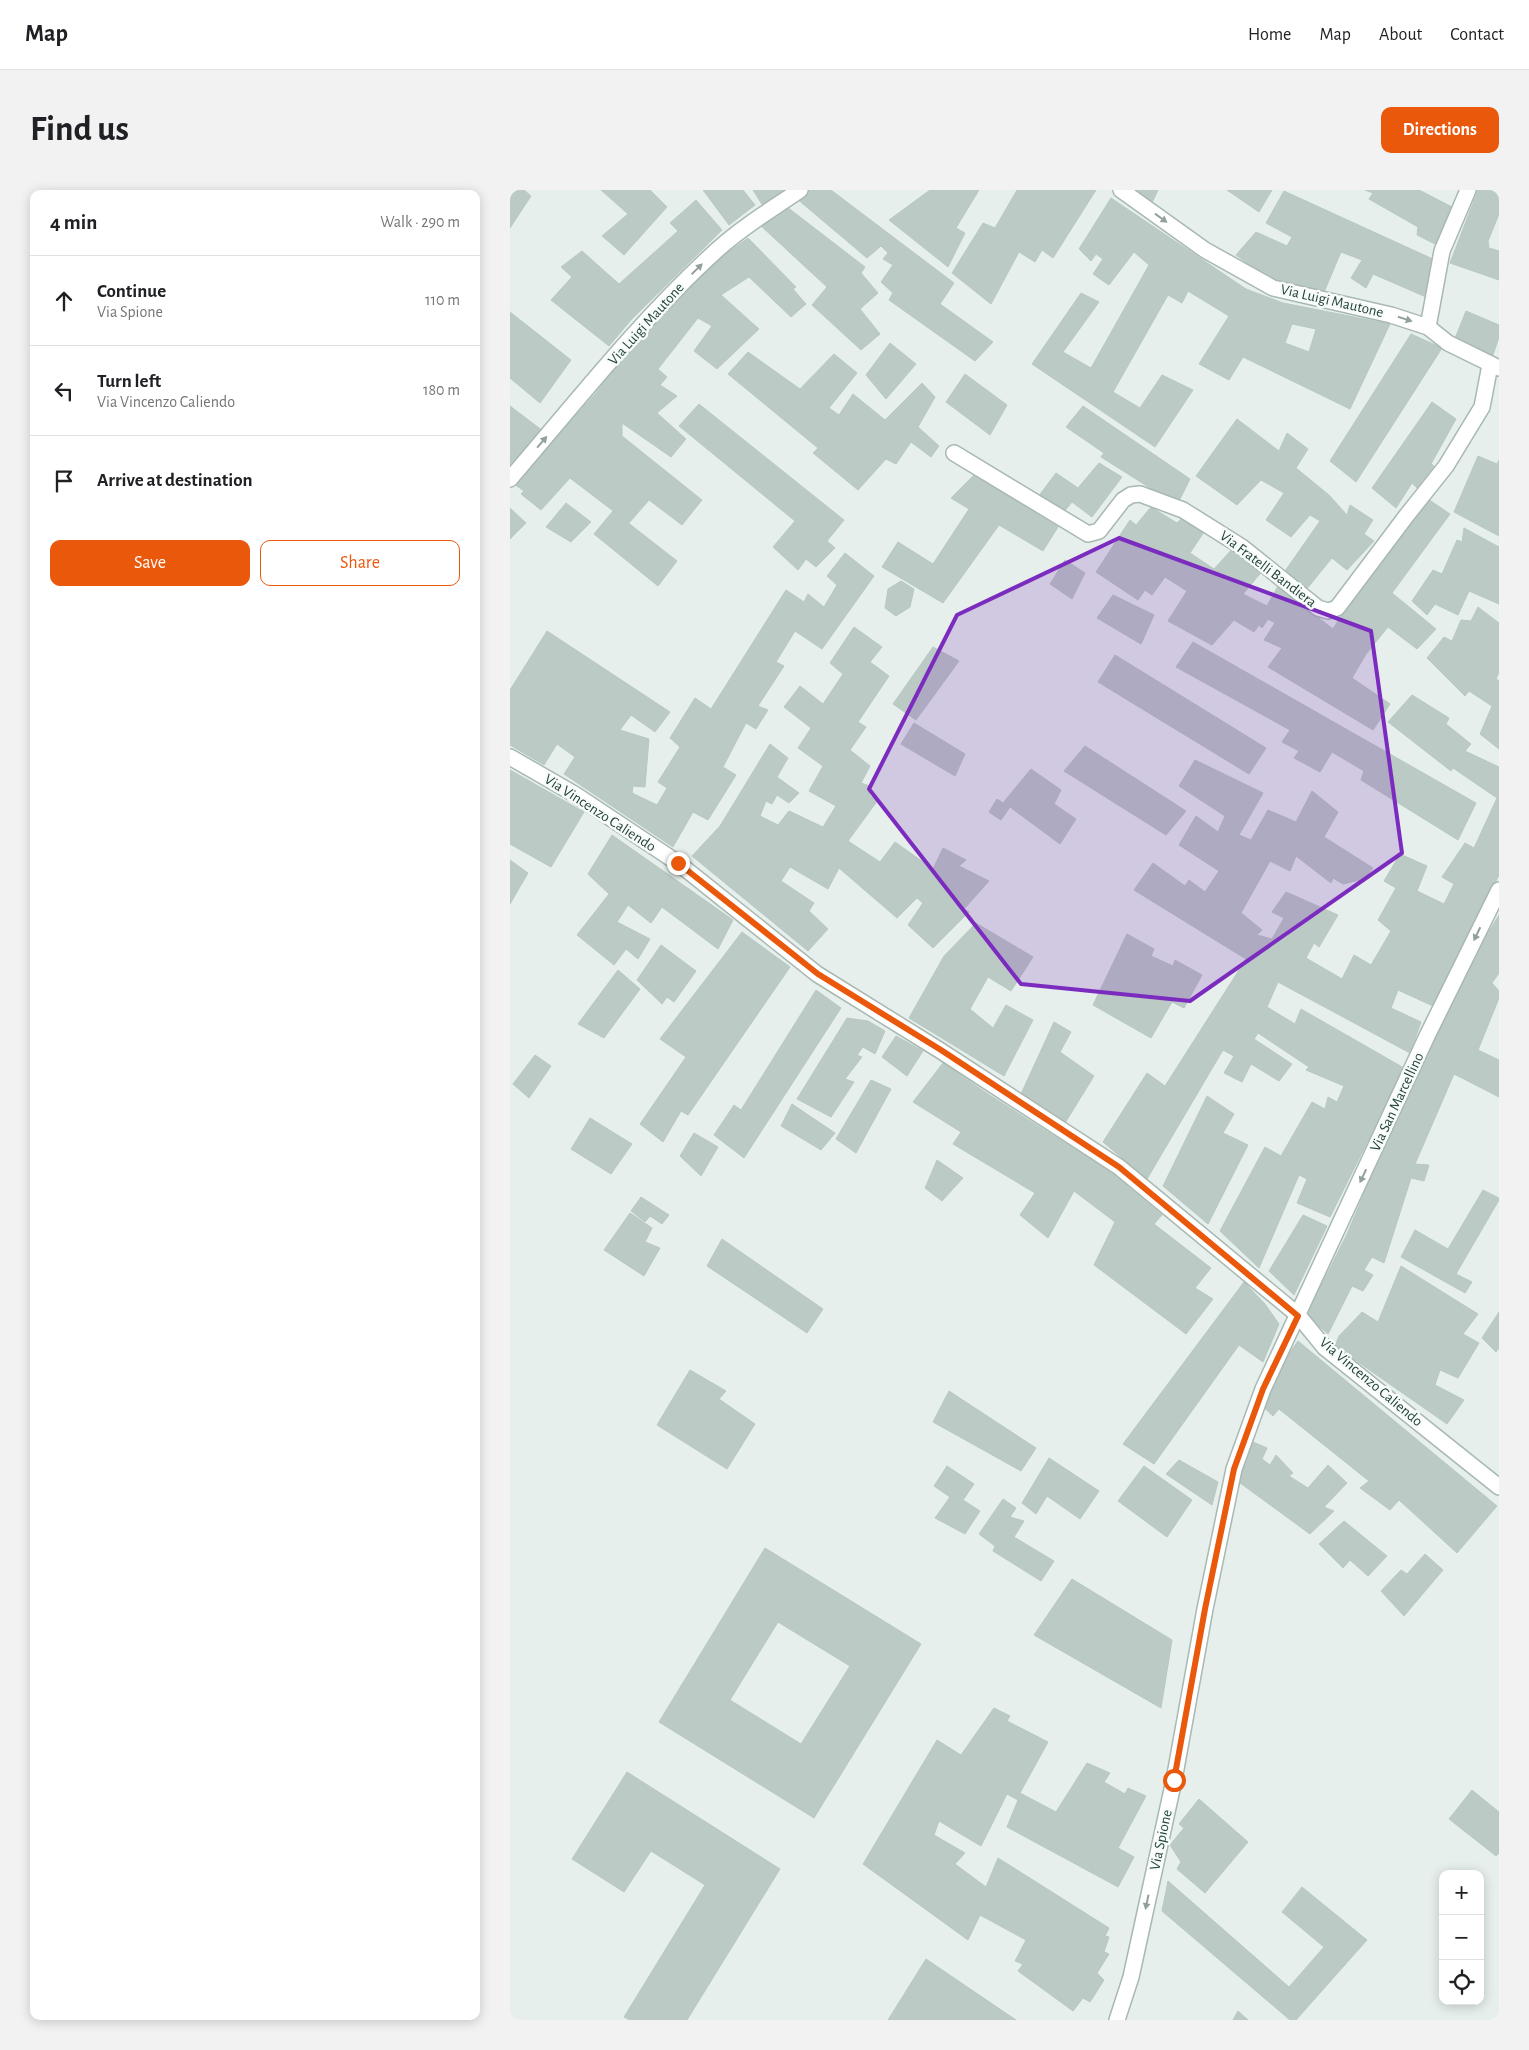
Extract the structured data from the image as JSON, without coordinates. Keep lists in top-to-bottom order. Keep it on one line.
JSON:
{"streets":{"street":["Via Luigi Mautone","Via Fratelli Bandiera","Via Vincenzo Caliendo","Via San Marcellino","Via Spione"]},"crossings":[["Via Luigi Mautone","Via Fratelli Bandiera"],["Via Vincenzo Caliendo","Via San Marcellino"],["Via Vincenzo Caliendo","Via Spione"],["Via San Marcellino","Via Spione"]],"one_way":["Via Luigi Mautone","Via San Marcellino","Via Spione"],"page":{"header":"Map","nav":["Home","Map","About","Contact"],"buttons":["Directions",["Save","Share"]],"title":"Find us","heading":["4 min","Walk · 290 m"],"list":[["Continue","Via Spione","110 m"],["Turn left","Via Vincenzo Caliendo","180 m"],"Arrive at destination"],"map_buttons":["+","−"]}}
